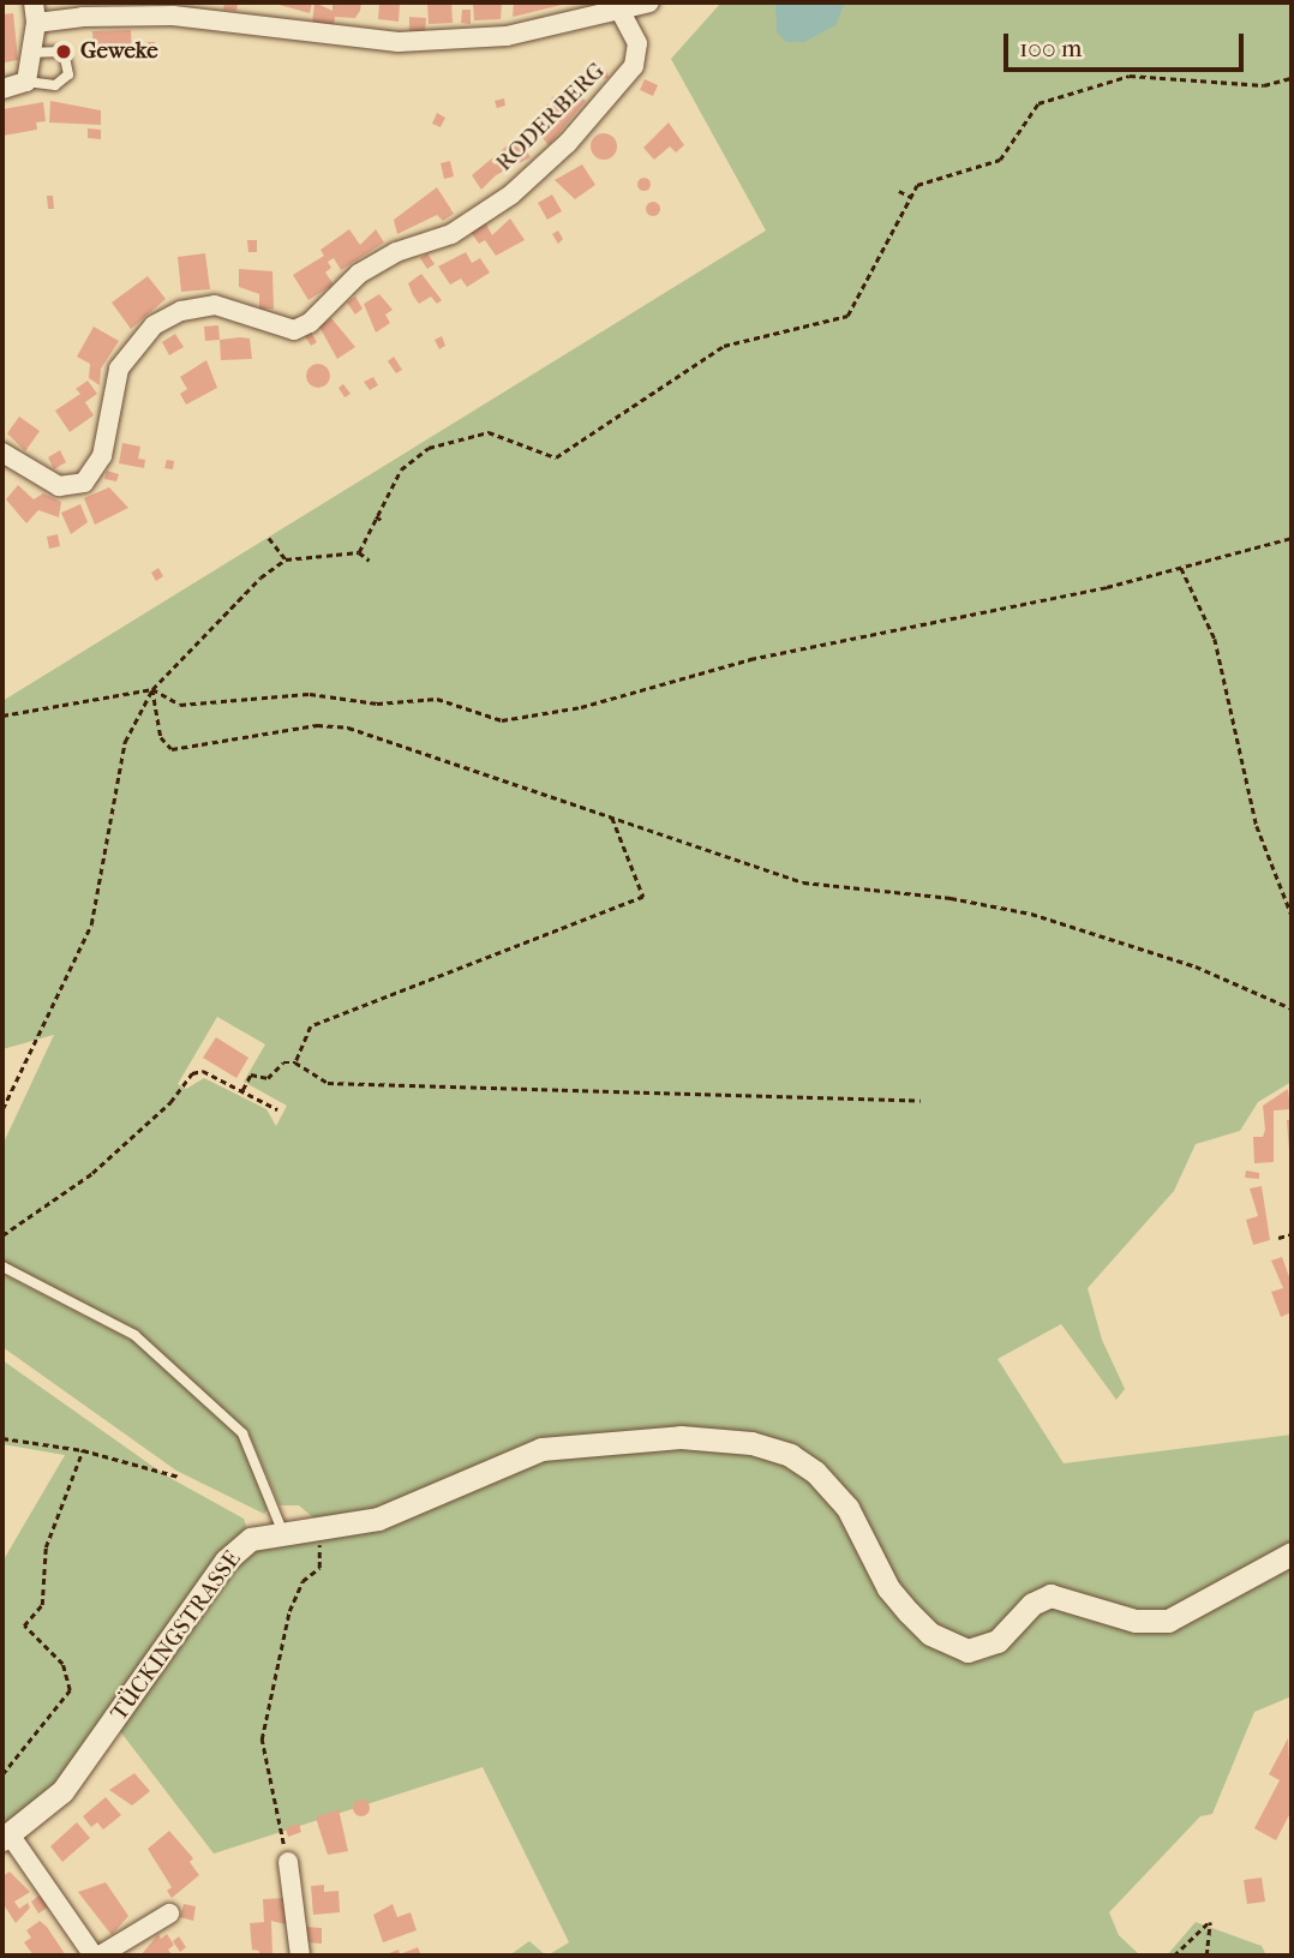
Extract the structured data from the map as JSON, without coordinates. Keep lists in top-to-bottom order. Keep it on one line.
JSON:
{"streets":{"street":["RODERBERG","TÜCKINGSTRASSE"]},"places":["Geweke"],"scale_bar":"100 m"}
